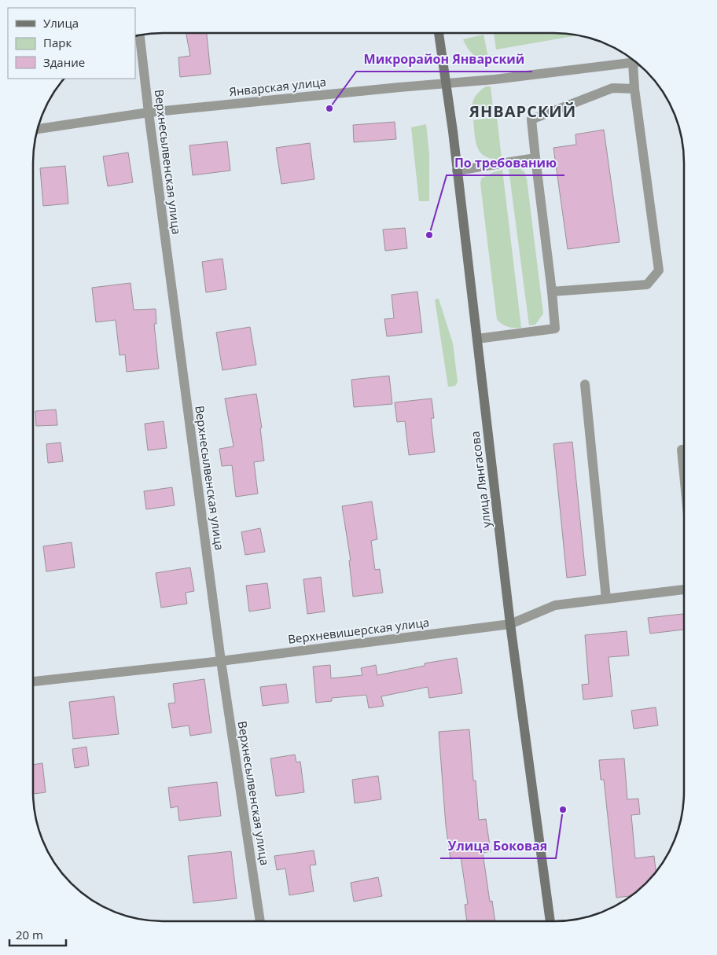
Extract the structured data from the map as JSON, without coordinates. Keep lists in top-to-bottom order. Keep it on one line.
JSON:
{"streets":{"main road":["улица Лянгасова"],"street":["Январская улица","Верхнесылвенская улица","Верхневишерская улица"]},"crossings":[["Январская улица","Верхнесылвенская улица"],["Январская улица","улица Лянгасова"],["Верхнесылвенская улица","Верхневишерская улица"],["улица Лянгасова","Верхневишерская улица"]],"districts":["ЯНВАРСКИЙ"],"places":["Микрорайон Январский","По требованию","Улица Боковая"],"legend":["Улица","Парк","Здание"],"scale_bar":"20 m"}
